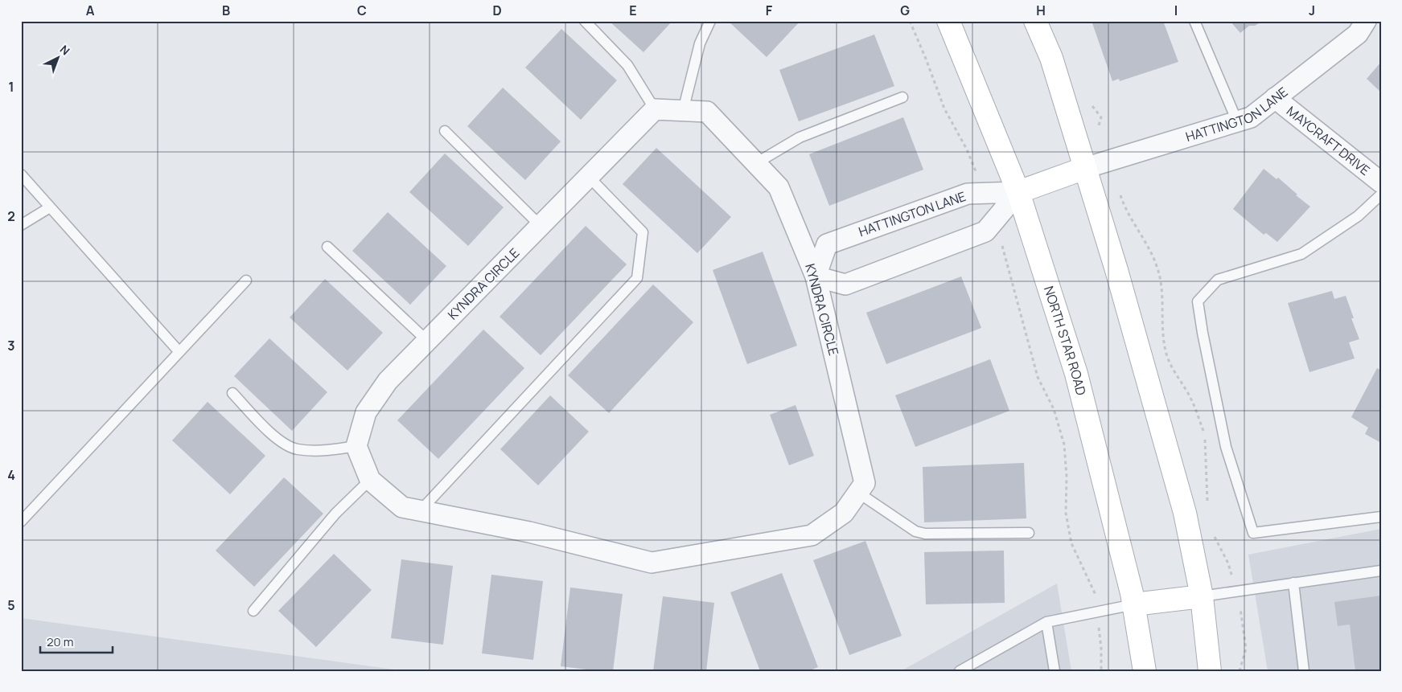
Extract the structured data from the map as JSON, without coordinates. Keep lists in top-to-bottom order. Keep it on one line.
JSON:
{"streets":{"main road":["NORTH STAR ROAD"],"street":["HATTINGTON LANE","MAYCRAFT DRIVE","KYNDRA CIRCLE"]},"crossings":[["HATTINGTON LANE","MAYCRAFT DRIVE"],["HATTINGTON LANE","KYNDRA CIRCLE"],["HATTINGTON LANE","NORTH STAR ROAD"]],"scale_bar":"20 m","north":"top right","grid":{"columns":["A","B","C","D","E","F","G","H","I","J"],"rows":["1","2","3","4","5"]}}
